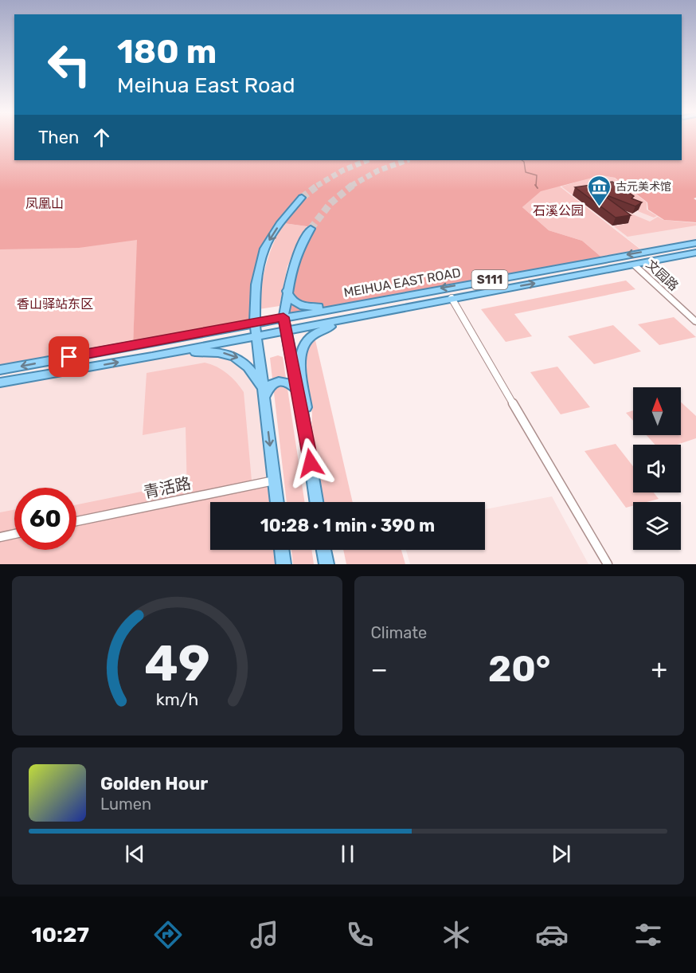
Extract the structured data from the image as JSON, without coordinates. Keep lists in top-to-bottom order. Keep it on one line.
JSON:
{"streets":{"main road":["S111","MEIHUA EAST ROAD"],"street":["文园路","青活路"]},"crossings":[["文园路","MEIHUA EAST ROAD"]],"parks":["凤凰山","石溪公园","香山驿站东区"],"places":{"museum":["古元美术馆"]},"north":"top","page":{"turn":["180 m","Meihua East Road"],"then":"Then","limit":"60","trip":"10:28 · 1 min · 390 m","tile":"Climate","heat":["−","20°","+"],"song":["Golden Hour","Lumen"],"tabs":"10:27","gauge":["49","km/h"]}}
